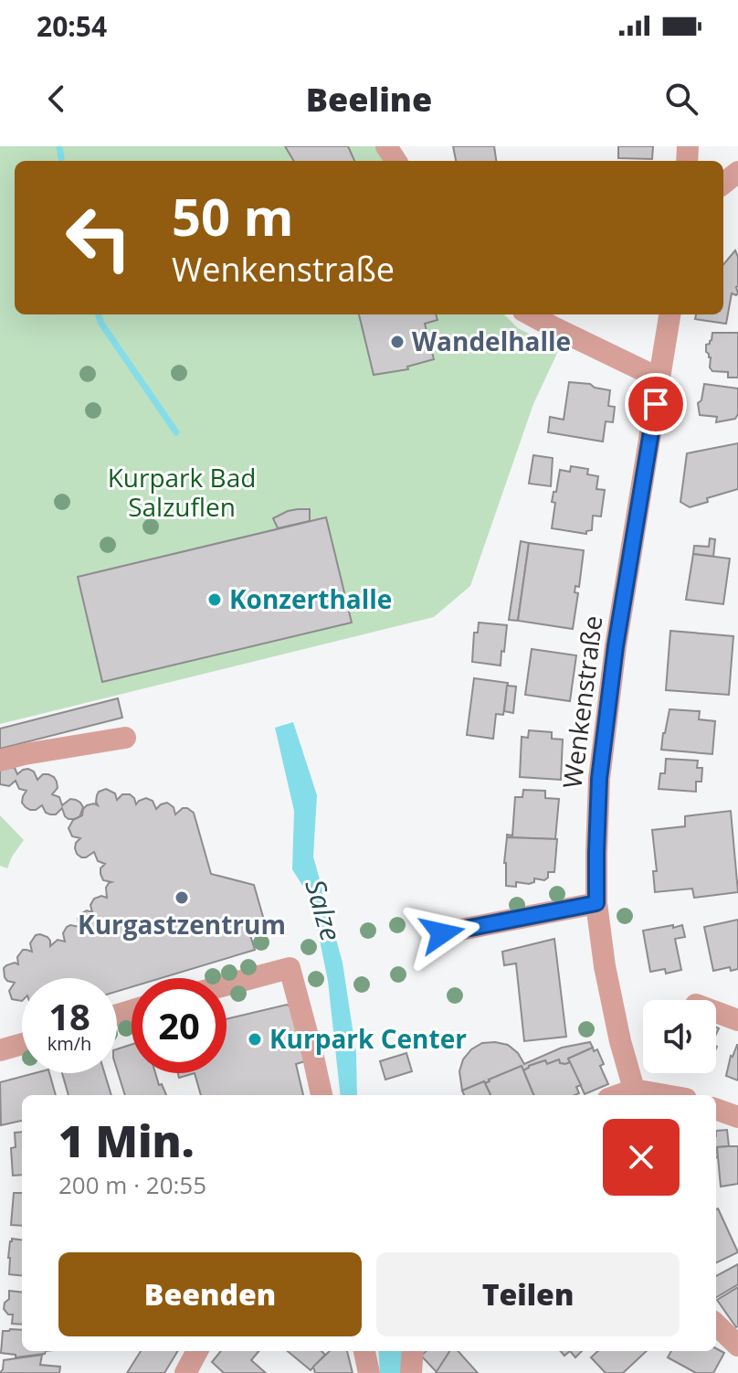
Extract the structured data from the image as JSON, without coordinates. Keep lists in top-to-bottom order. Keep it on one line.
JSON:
{"streets":{"street":["Wenkenstraße"]},"water":["Salze"],"parks":["Kurpark Bad Salzuflen"],"places":["Wandelhalle","Konzerthalle","Kurgastzentrum","Kurpark Center"],"page":{"status":"20:54","header":"Beeline","turn":["50 m","Wenkenstraße"],"speed":"18 km/h","limit":"20","heading":["1 Min.","200 m · 20:55"],"buttons":["Beenden","Teilen"]}}
